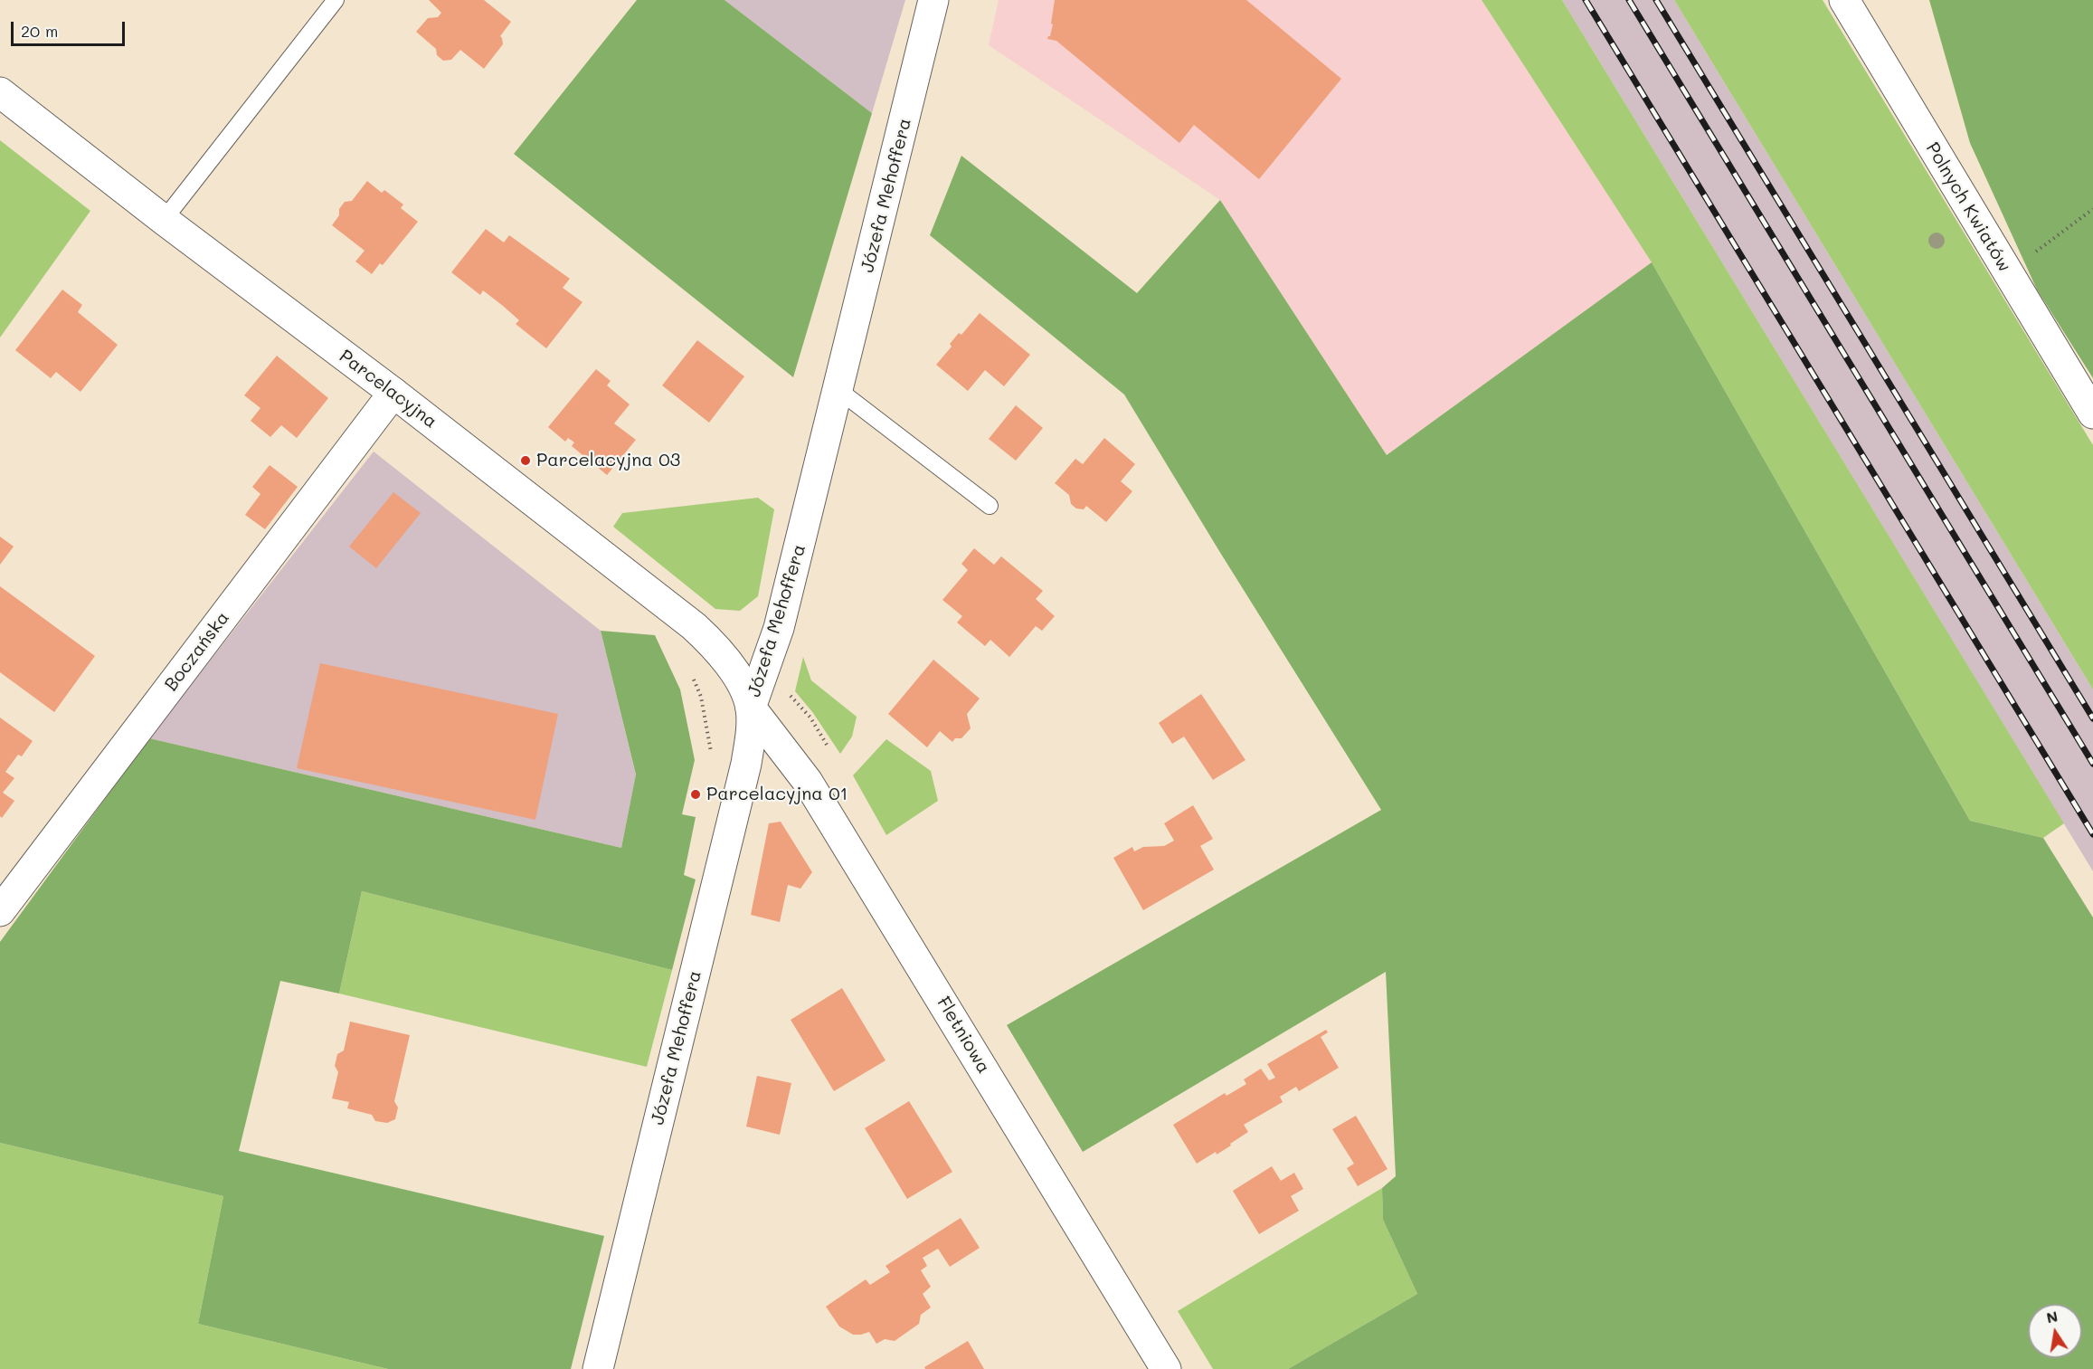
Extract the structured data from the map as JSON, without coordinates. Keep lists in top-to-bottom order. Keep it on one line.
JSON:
{"streets":{"street":["Józefa Mehoffera","Polnych Kwiatów","Parcelacyjna","Boczańska","Fletniowa"]},"crossings":[["Józefa Mehoffera","Parcelacyjna"],["Józefa Mehoffera","Fletniowa"],["Parcelacyjna","Boczańska"],["Parcelacyjna","Fletniowa"]],"places":["Parcelacyjna 03","Parcelacyjna 01"],"scale_bar":"20 m","north":"top"}
